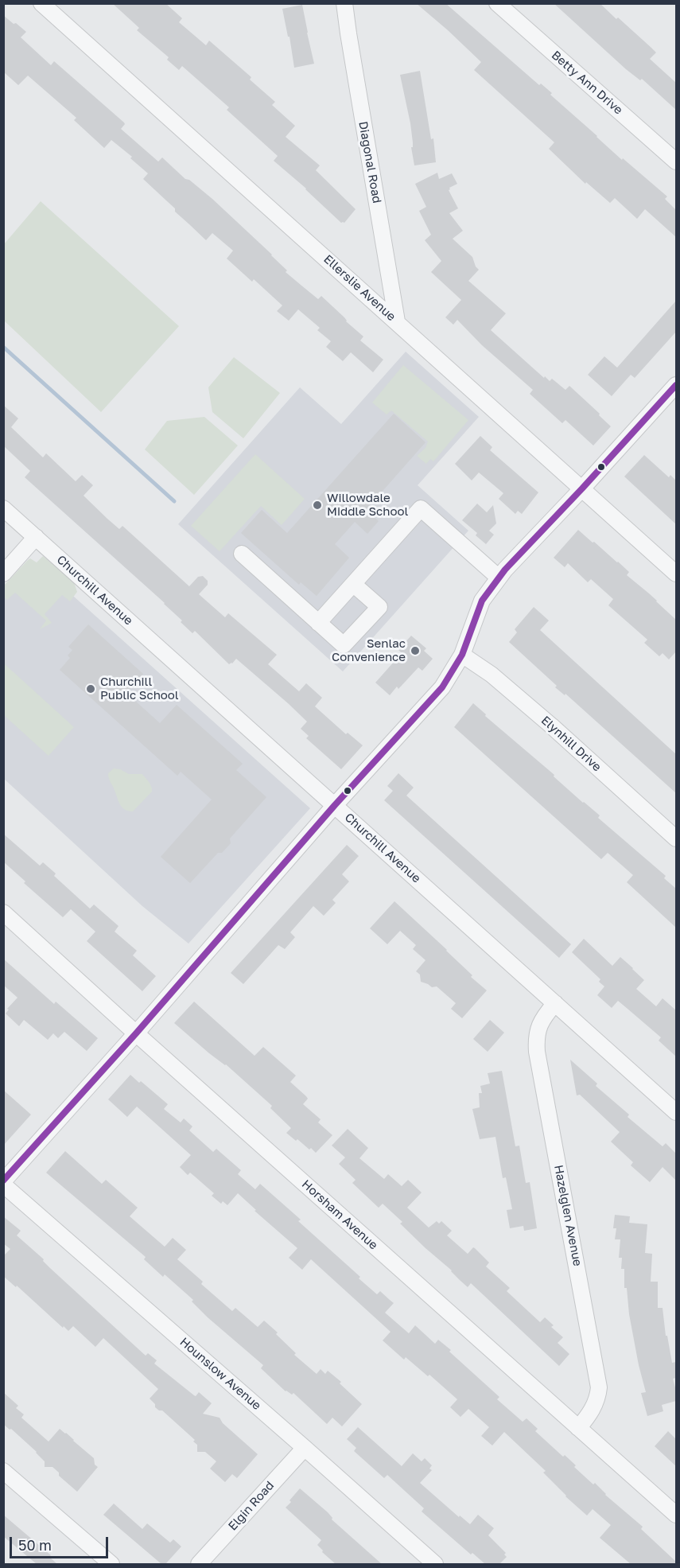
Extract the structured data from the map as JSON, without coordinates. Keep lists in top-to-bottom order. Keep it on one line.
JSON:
{"streets":{"street":["Betty Ann Drive","Diagonal Road","Ellerslie Avenue","Churchill Avenue","Elynhill Drive","Horsham Avenue","Hazelglen Avenue","Hounslow Avenue","Elgin Road"]},"crossings":[["Diagonal Road","Ellerslie Avenue"],["Churchill Avenue","Hazelglen Avenue"],["Horsham Avenue","Hazelglen Avenue"],["Hounslow Avenue","Elgin Road"]],"places":["Willowdale Middle School","Senlac Convenience","Churchill Public School"],"scale_bar":"50 m"}
